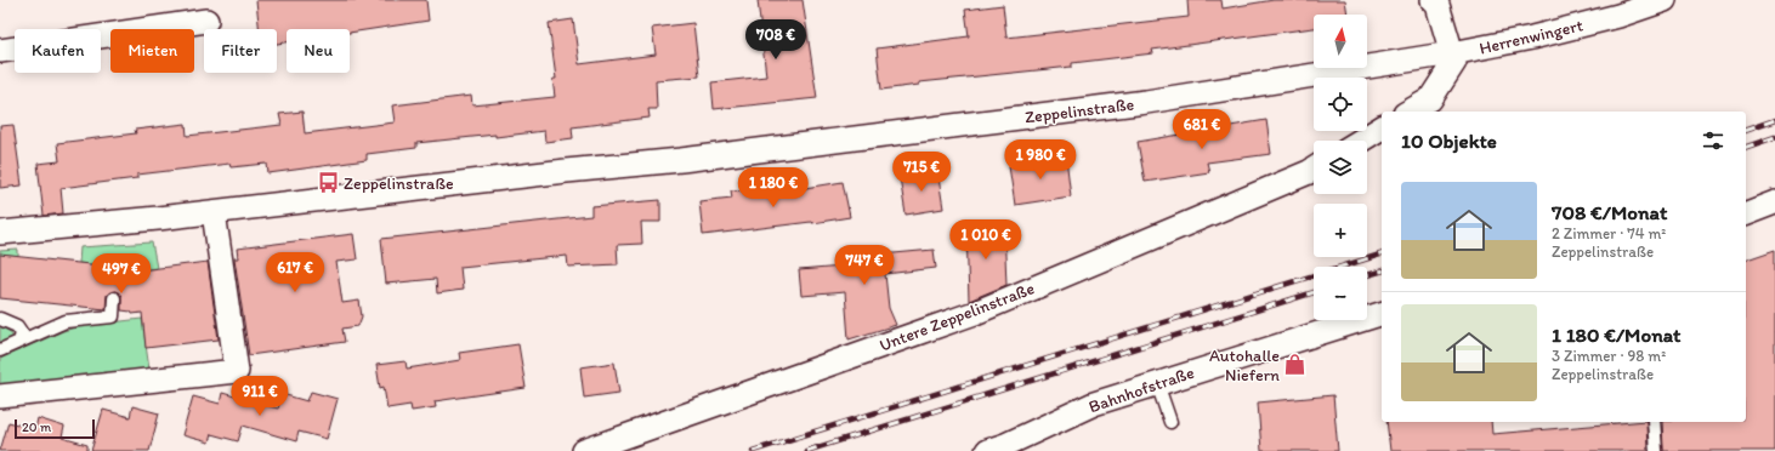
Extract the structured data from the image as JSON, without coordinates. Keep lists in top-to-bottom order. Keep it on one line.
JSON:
{"streets":{"street":["Herrenwingert","Zeppelinstraße","Untere Zeppelinstraße","Bahnhofstraße"]},"crossings":[["Herrenwingert","Zeppelinstraße"]],"places":{"bus stop":["Zeppelinstraße"],"shop":["Autohalle Niefern"]},"scale_bar":"20 m","north":"top","page":{"map_buttons":["+","−"],"price":["708 €","681 €","1 980 €","715 €","1 180 €","1 010 €","747 €","617 €","497 €","911 €"],"chip":["Kaufen","Mieten","Filter","Neu"],"heading":"10 Objekte","list":[{"name":"708 €/Monat","note":"2 Zimmer · 74 m² · Zeppelinstraße"},{"name":"1 180 €/Monat","note":"3 Zimmer · 98 m² · Zeppelinstraße"}],"scale":"20 m"}}
